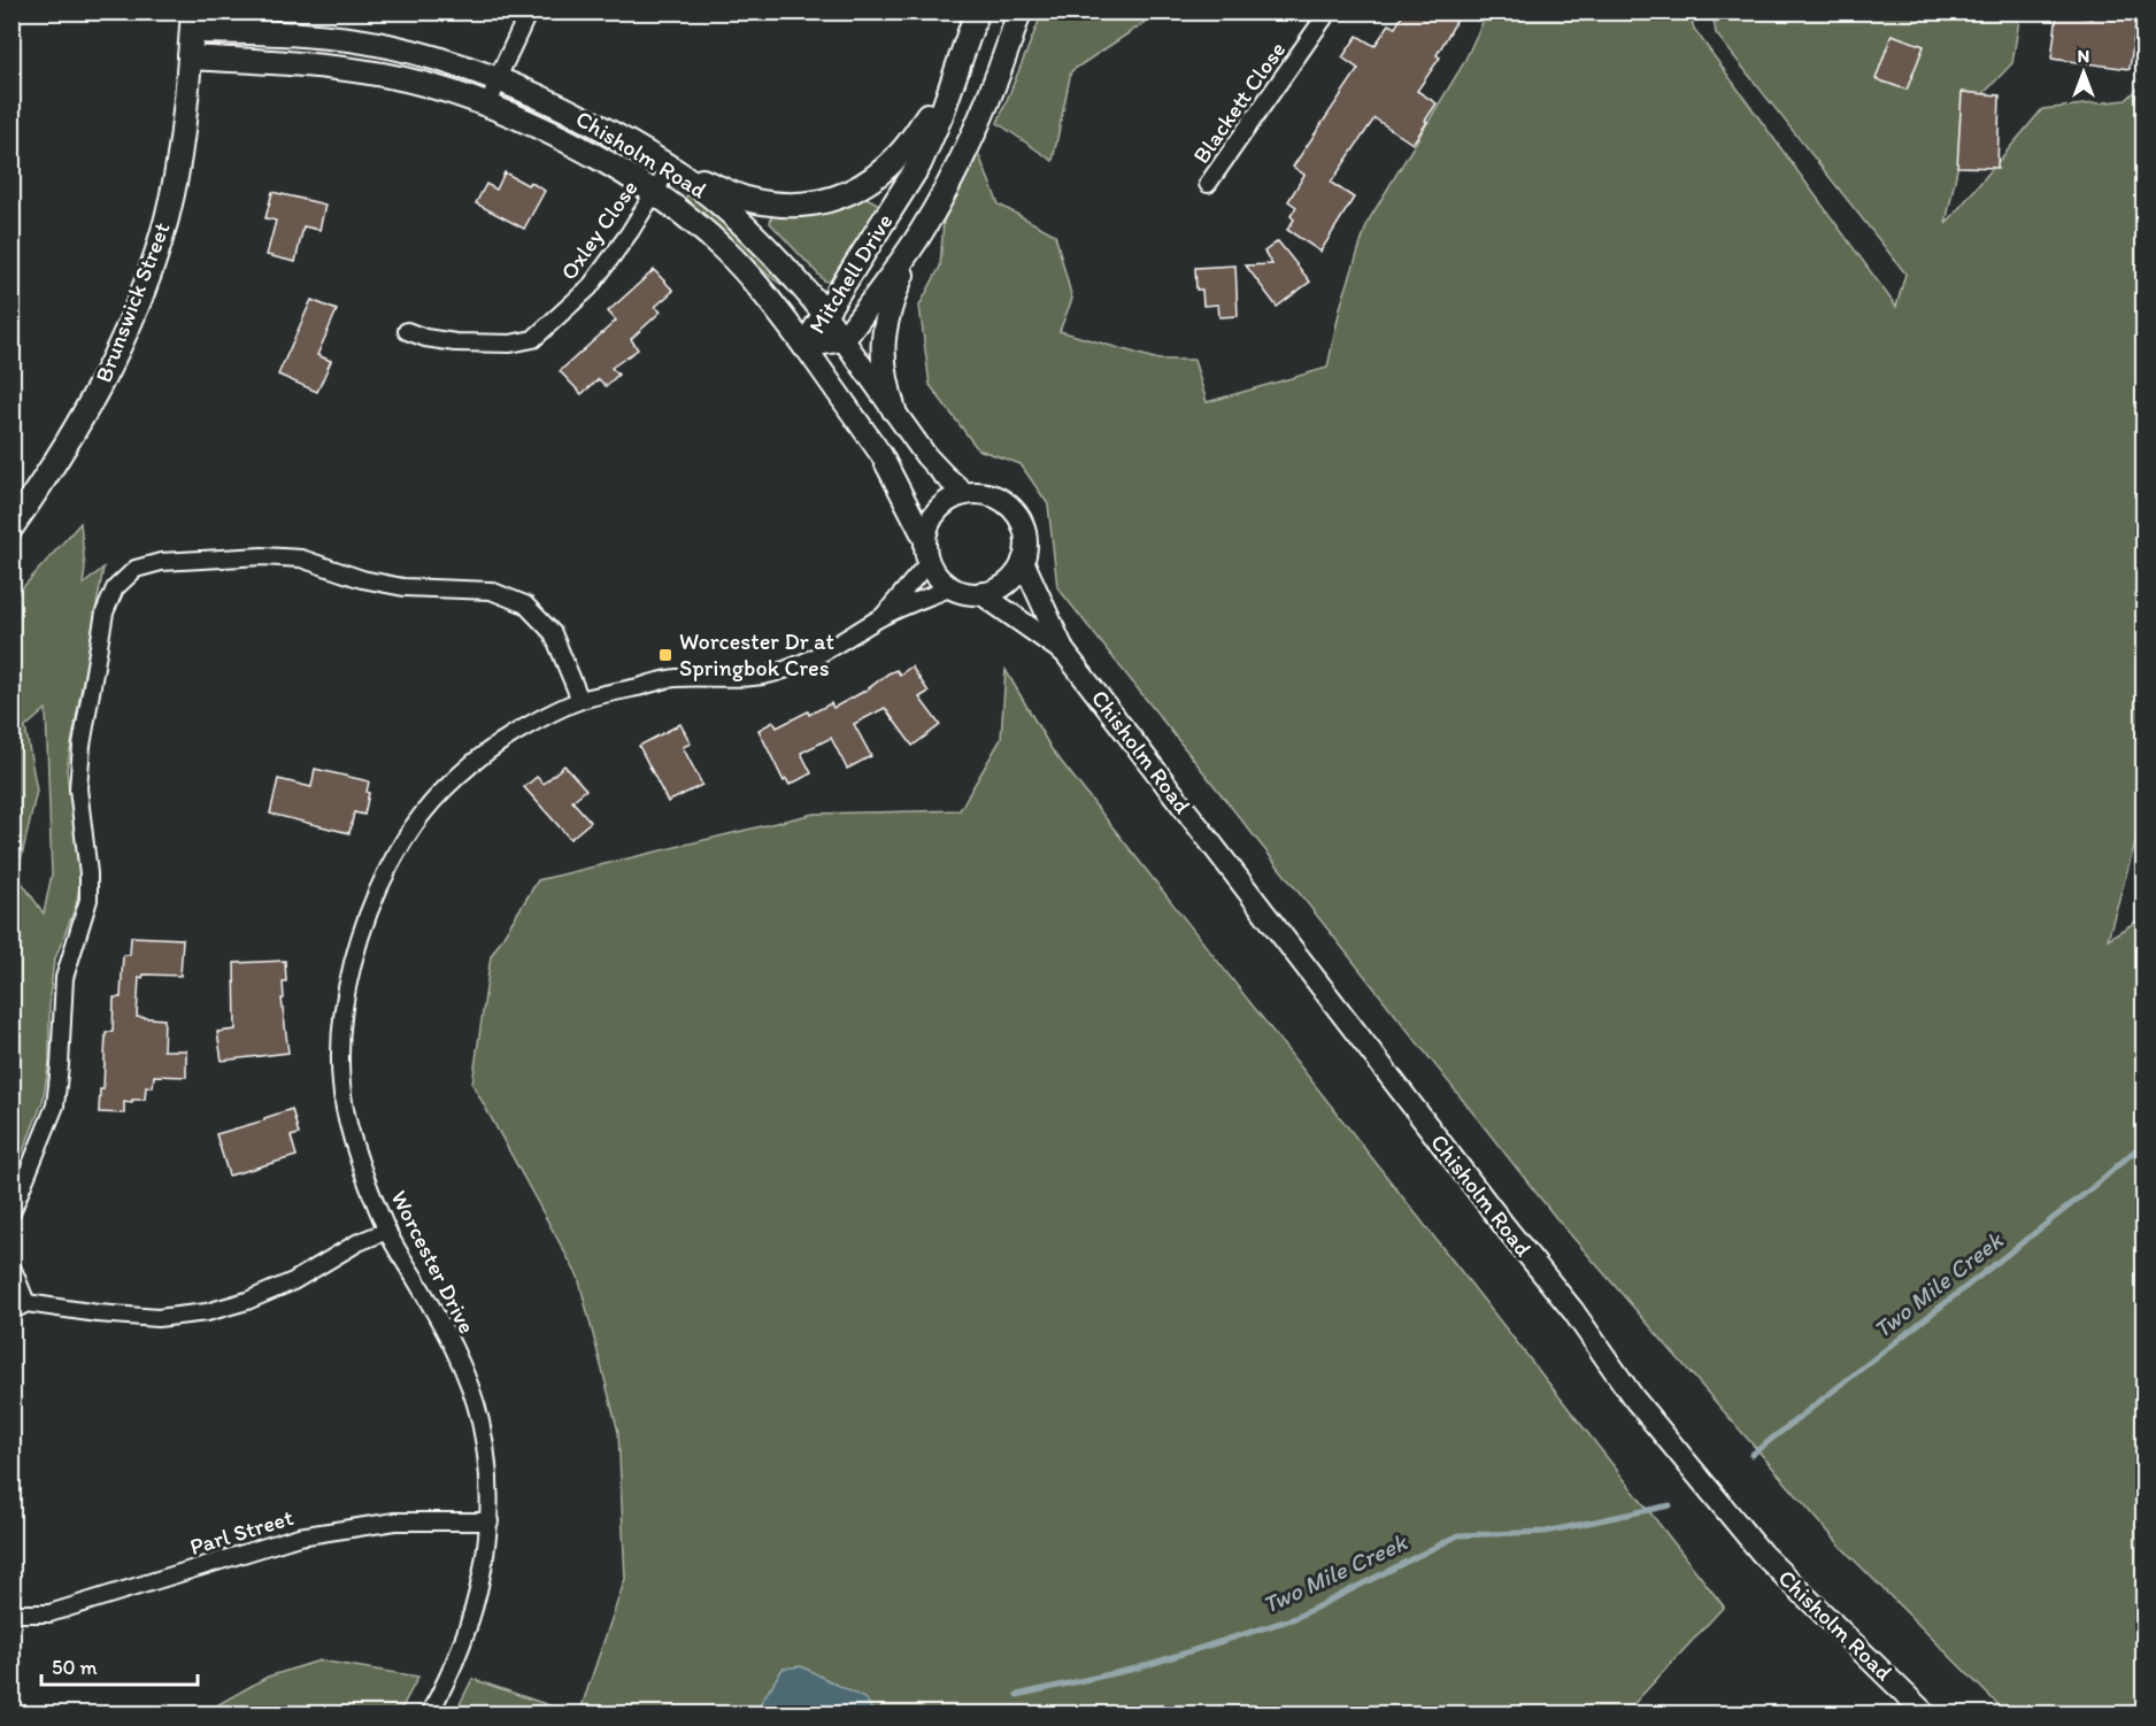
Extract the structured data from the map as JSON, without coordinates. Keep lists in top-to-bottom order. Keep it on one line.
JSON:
{"streets":{"main road":["Chisholm Road","Mitchell Drive","Brunswick Street"],"street":["Blackett Close","Oxley Close","Worcester Drive","Parl Street"]},"crossings":[["Chisholm Road","Oxley Close"],["Chisholm Road","Mitchell Drive"],["Chisholm Road","Brunswick Street"],["Chisholm Road","Worcester Drive"],["Worcester Drive","Parl Street"]],"water":["Two Mile Creek"],"places":{"transit":["Worcester Dr at Springbok Cres"]},"scale_bar":"50 m","north":"top"}
